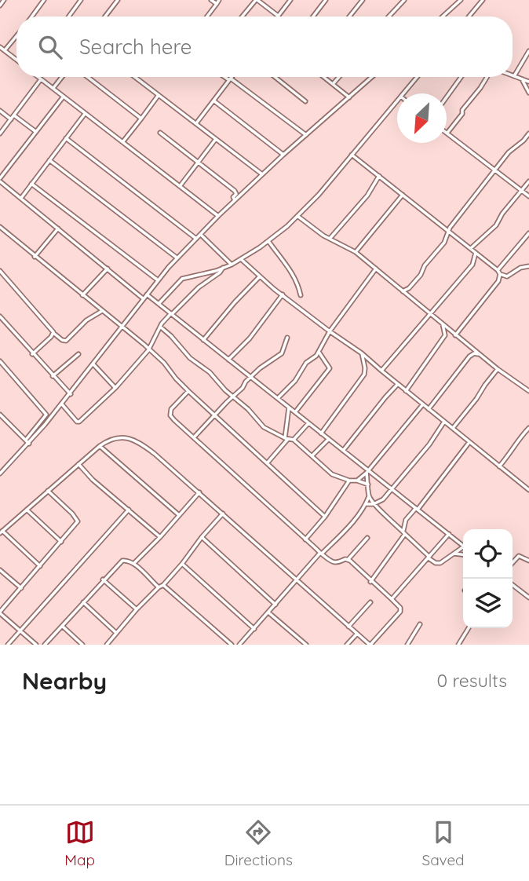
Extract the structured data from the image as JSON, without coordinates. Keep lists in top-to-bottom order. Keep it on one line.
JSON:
{"north":"bottom left","page":{"search":"Search here","heading":["Nearby","0 results"],"nav":["Map","Directions","Saved"]}}
